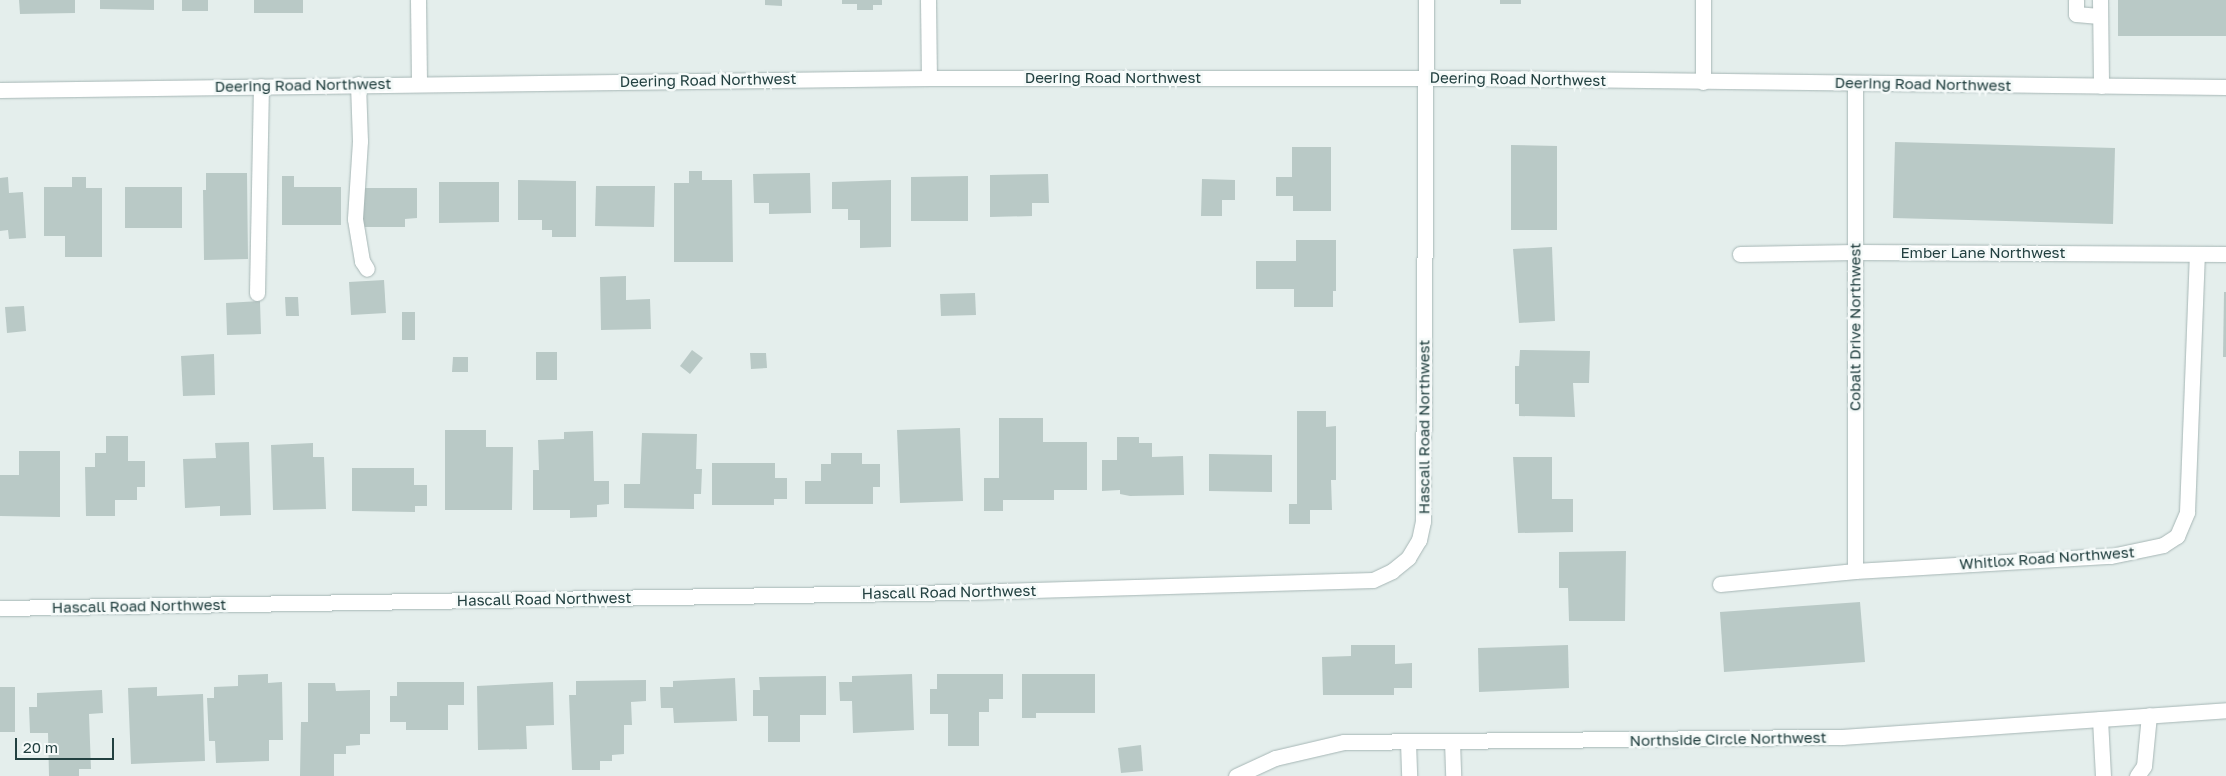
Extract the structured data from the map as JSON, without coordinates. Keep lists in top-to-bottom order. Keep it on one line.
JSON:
{"streets":{"street":["Deering Road Northwest","Ember Lane Northwest","Cobalt Drive Northwest","Hascall Road Northwest","Whitlox Road Northwest","Northside Circle Northwest"]},"crossings":[["Deering Road Northwest","Cobalt Drive Northwest"],["Deering Road Northwest","Hascall Road Northwest"],["Ember Lane Northwest","Cobalt Drive Northwest"],["Ember Lane Northwest","Whitlox Road Northwest"],["Cobalt Drive Northwest","Whitlox Road Northwest"]],"scale_bar":"20 m"}
